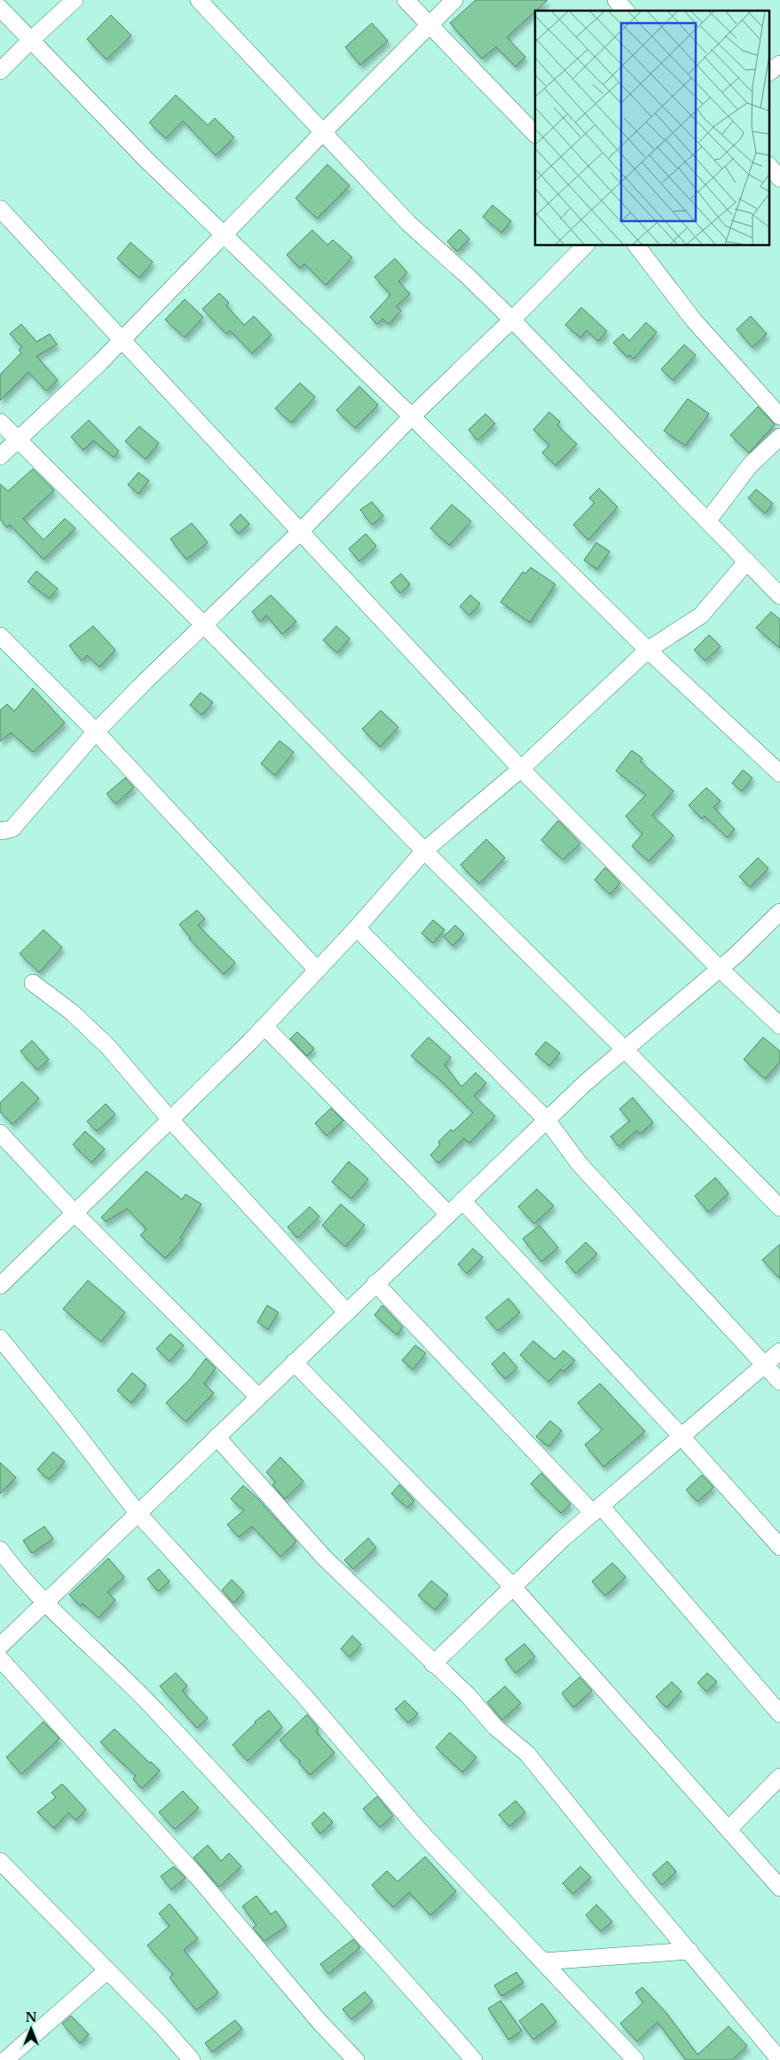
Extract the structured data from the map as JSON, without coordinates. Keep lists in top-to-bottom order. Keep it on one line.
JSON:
{"north":"top"}
